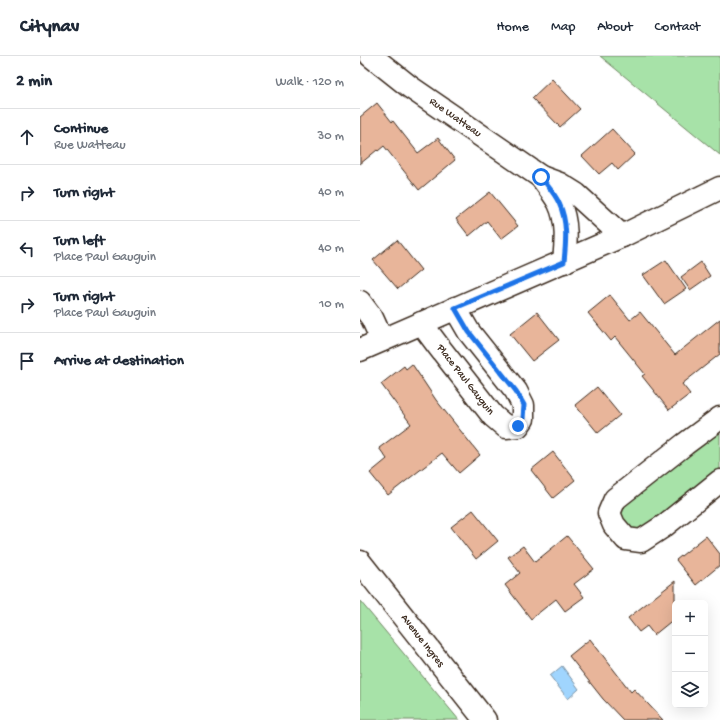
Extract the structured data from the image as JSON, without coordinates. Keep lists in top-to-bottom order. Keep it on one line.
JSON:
{"streets":{"street":["Rue Watteau","Place Paul Gauguin","Avenue Ingres"]},"page":{"header":"Citynav","nav":["Home","Map","About","Contact"],"heading":["2 min","Walk · 120 m"],"list":[["Continue","Rue Watteau","30 m"],["Turn right","40 m"],["Turn left","Place Paul Gauguin","40 m"],["Turn right","Place Paul Gauguin","10 m"],"Arrive at destination"],"map_buttons":["+","−"]}}
